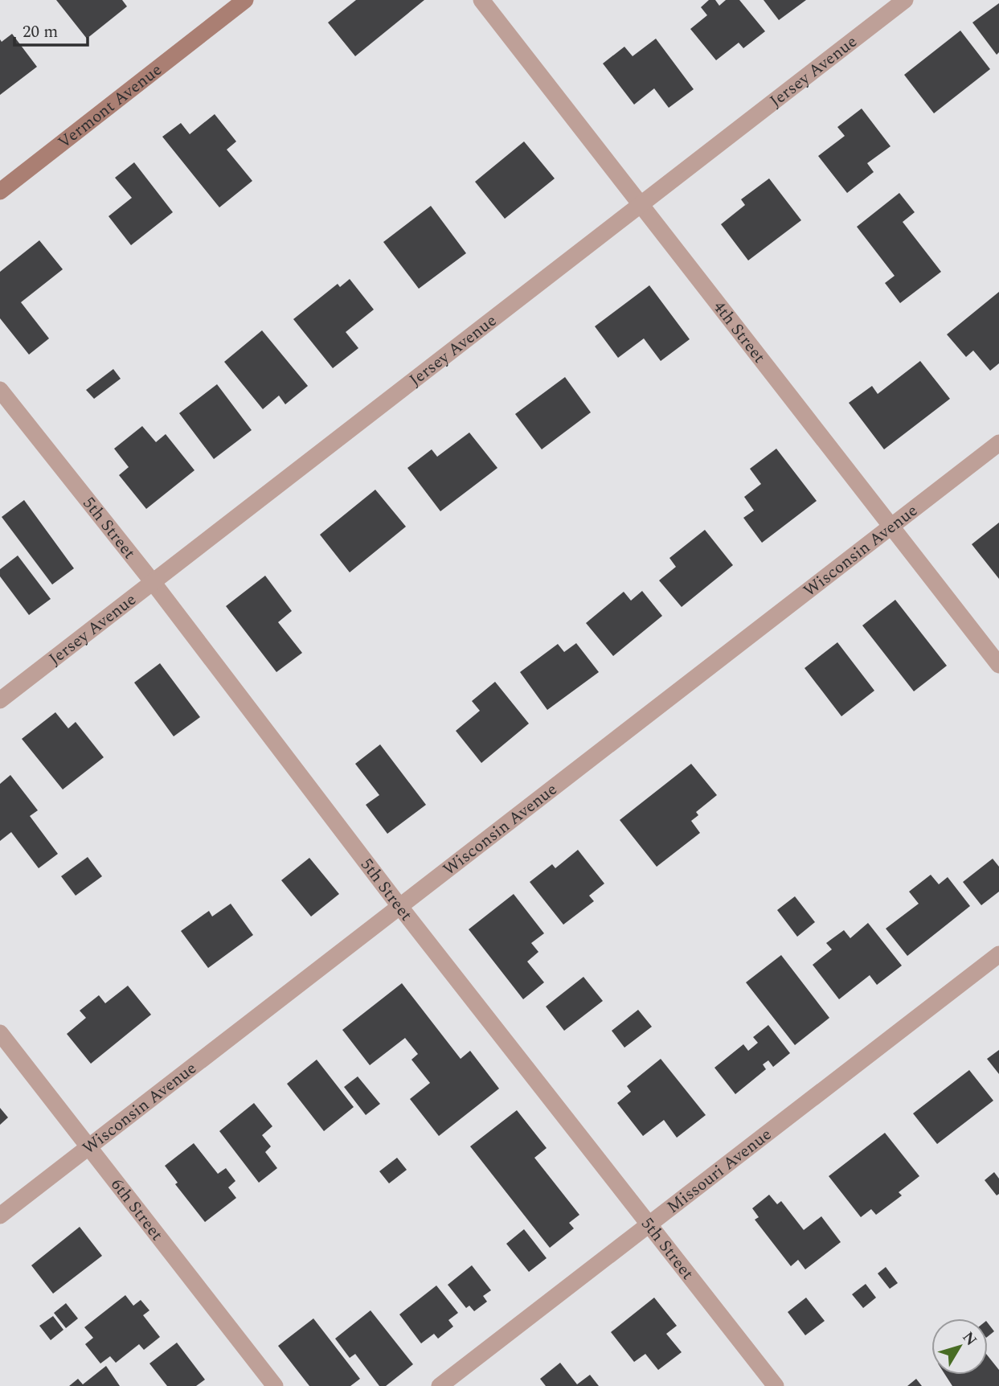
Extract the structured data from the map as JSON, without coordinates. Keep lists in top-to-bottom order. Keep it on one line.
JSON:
{"streets":{"street":["Jersey Avenue","Vermont Avenue","4th Street","5th Street","Wisconsin Avenue","Missouri Avenue","6th Street"]},"crossings":[["Jersey Avenue","4th Street"],["Jersey Avenue","5th Street"],["4th Street","Wisconsin Avenue"],["5th Street","Wisconsin Avenue"],["5th Street","Missouri Avenue"],["Wisconsin Avenue","6th Street"]],"scale_bar":"20 m","north":"top right"}
